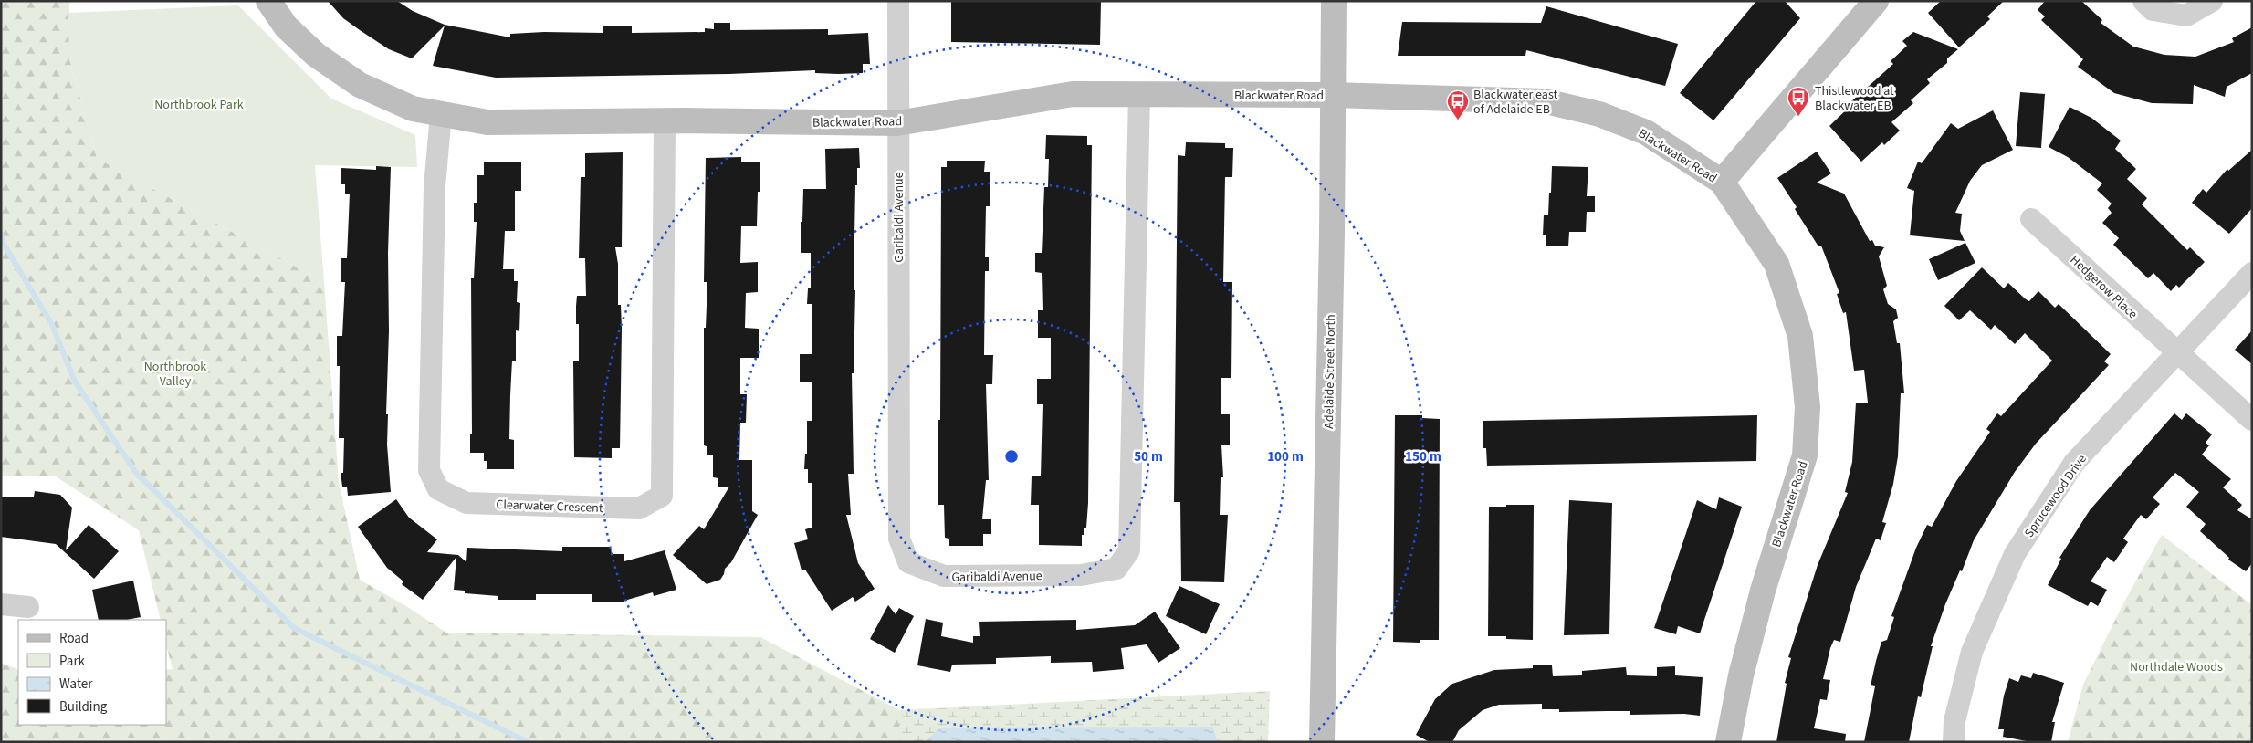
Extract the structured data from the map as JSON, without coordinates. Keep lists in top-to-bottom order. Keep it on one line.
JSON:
{"streets":{"street":["Blackwater Road","Garibaldi Avenue","Hedgerow Place","Adelaide Street North","Sprucewood Drive","Clearwater Crescent"]},"crossings":[["Blackwater Road","Garibaldi Avenue"],["Blackwater Road","Adelaide Street North"],["Blackwater Road","Clearwater Crescent"],["Hedgerow Place","Sprucewood Drive"]],"parks":["Northbrook Park","Northbrook Valley","Northdale Woods"],"places":{"bus stop":["Thistlewood at Blackwater EB","Blackwater east of Adelaide EB"]},"legend":["Road","Park","Water","Building"],"rings":["50 m","100 m","150 m"]}
